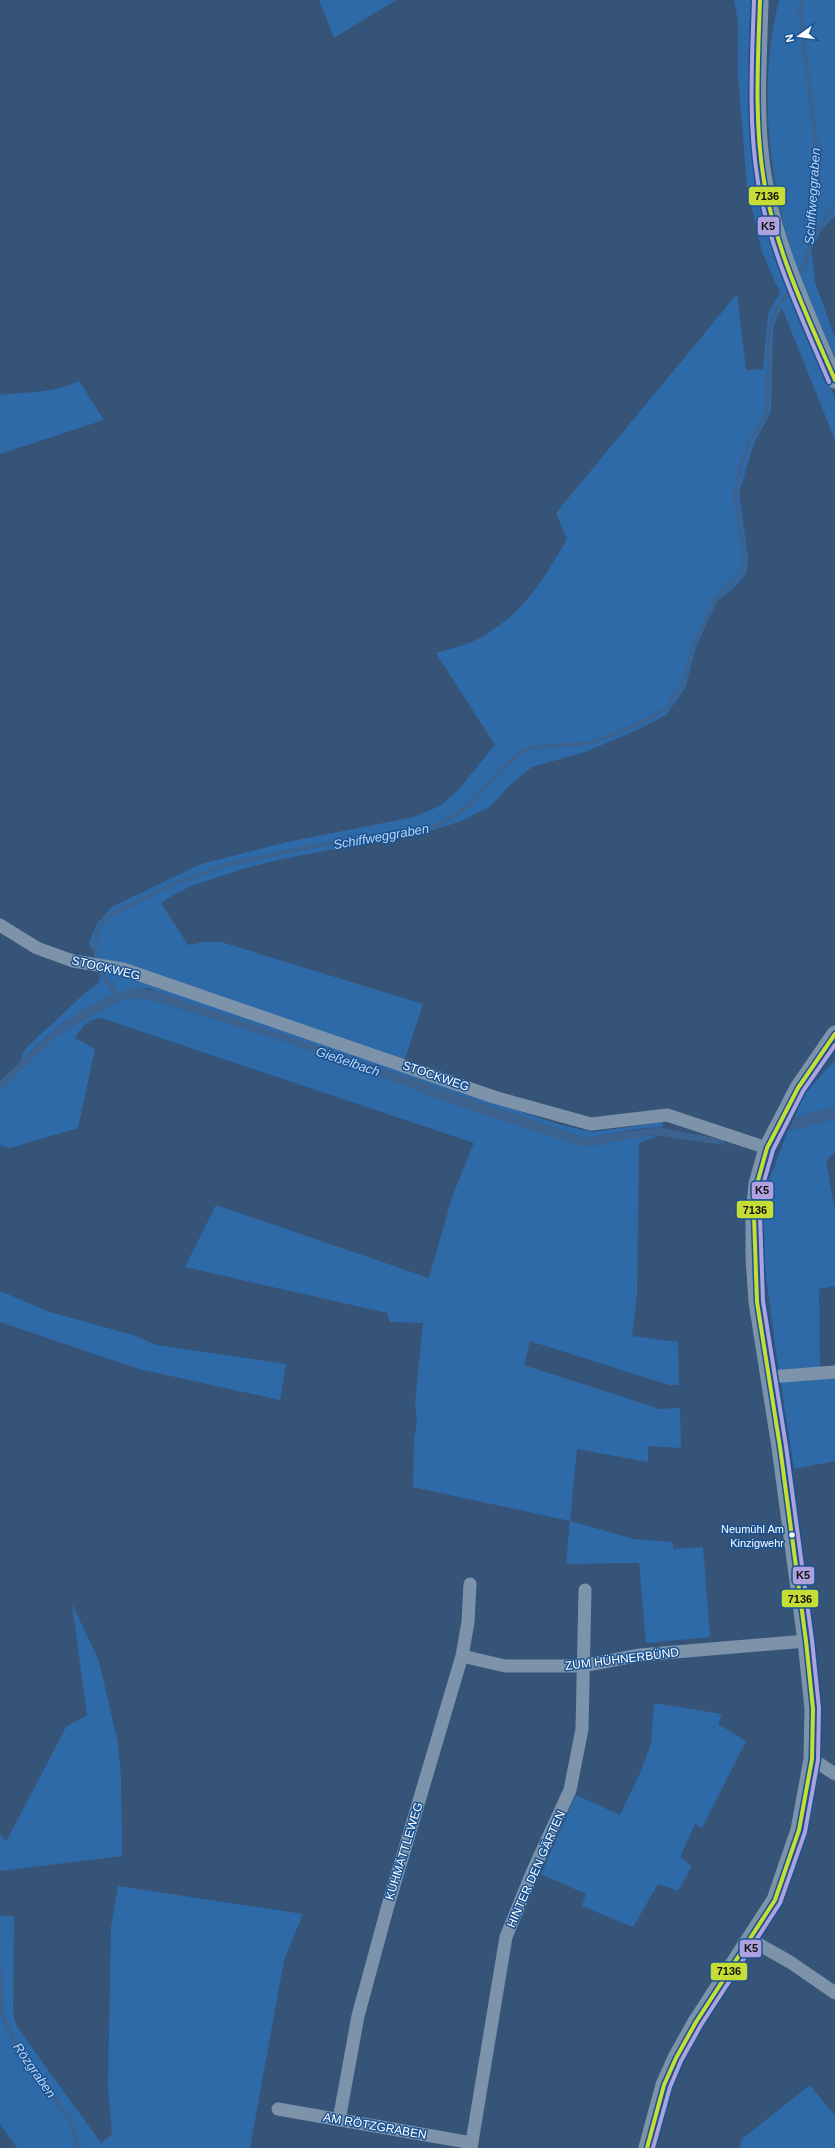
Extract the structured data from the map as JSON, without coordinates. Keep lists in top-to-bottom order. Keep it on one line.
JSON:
{"streets":{"street":["STOCKWEG","ZUM HÜHNERBÜND","KUHMÄTTLEWEG","HINTER DEN GÄRTEN","AM RÖTZGRABEN"]},"crossings":[["ZUM HÜHNERBÜND","KUHMÄTTLEWEG"],["ZUM HÜHNERBÜND","HINTER DEN GÄRTEN"],["KUHMÄTTLEWEG","AM RÖTZGRABEN"],["HINTER DEN GÄRTEN","AM RÖTZGRABEN"]],"water":["Schiffweggraben","Gießelbach","Rözgraben"],"places":["Neumühl Am Kinzigwehr"],"lines":["transit line 7136","transit line K5"],"north":"left"}
